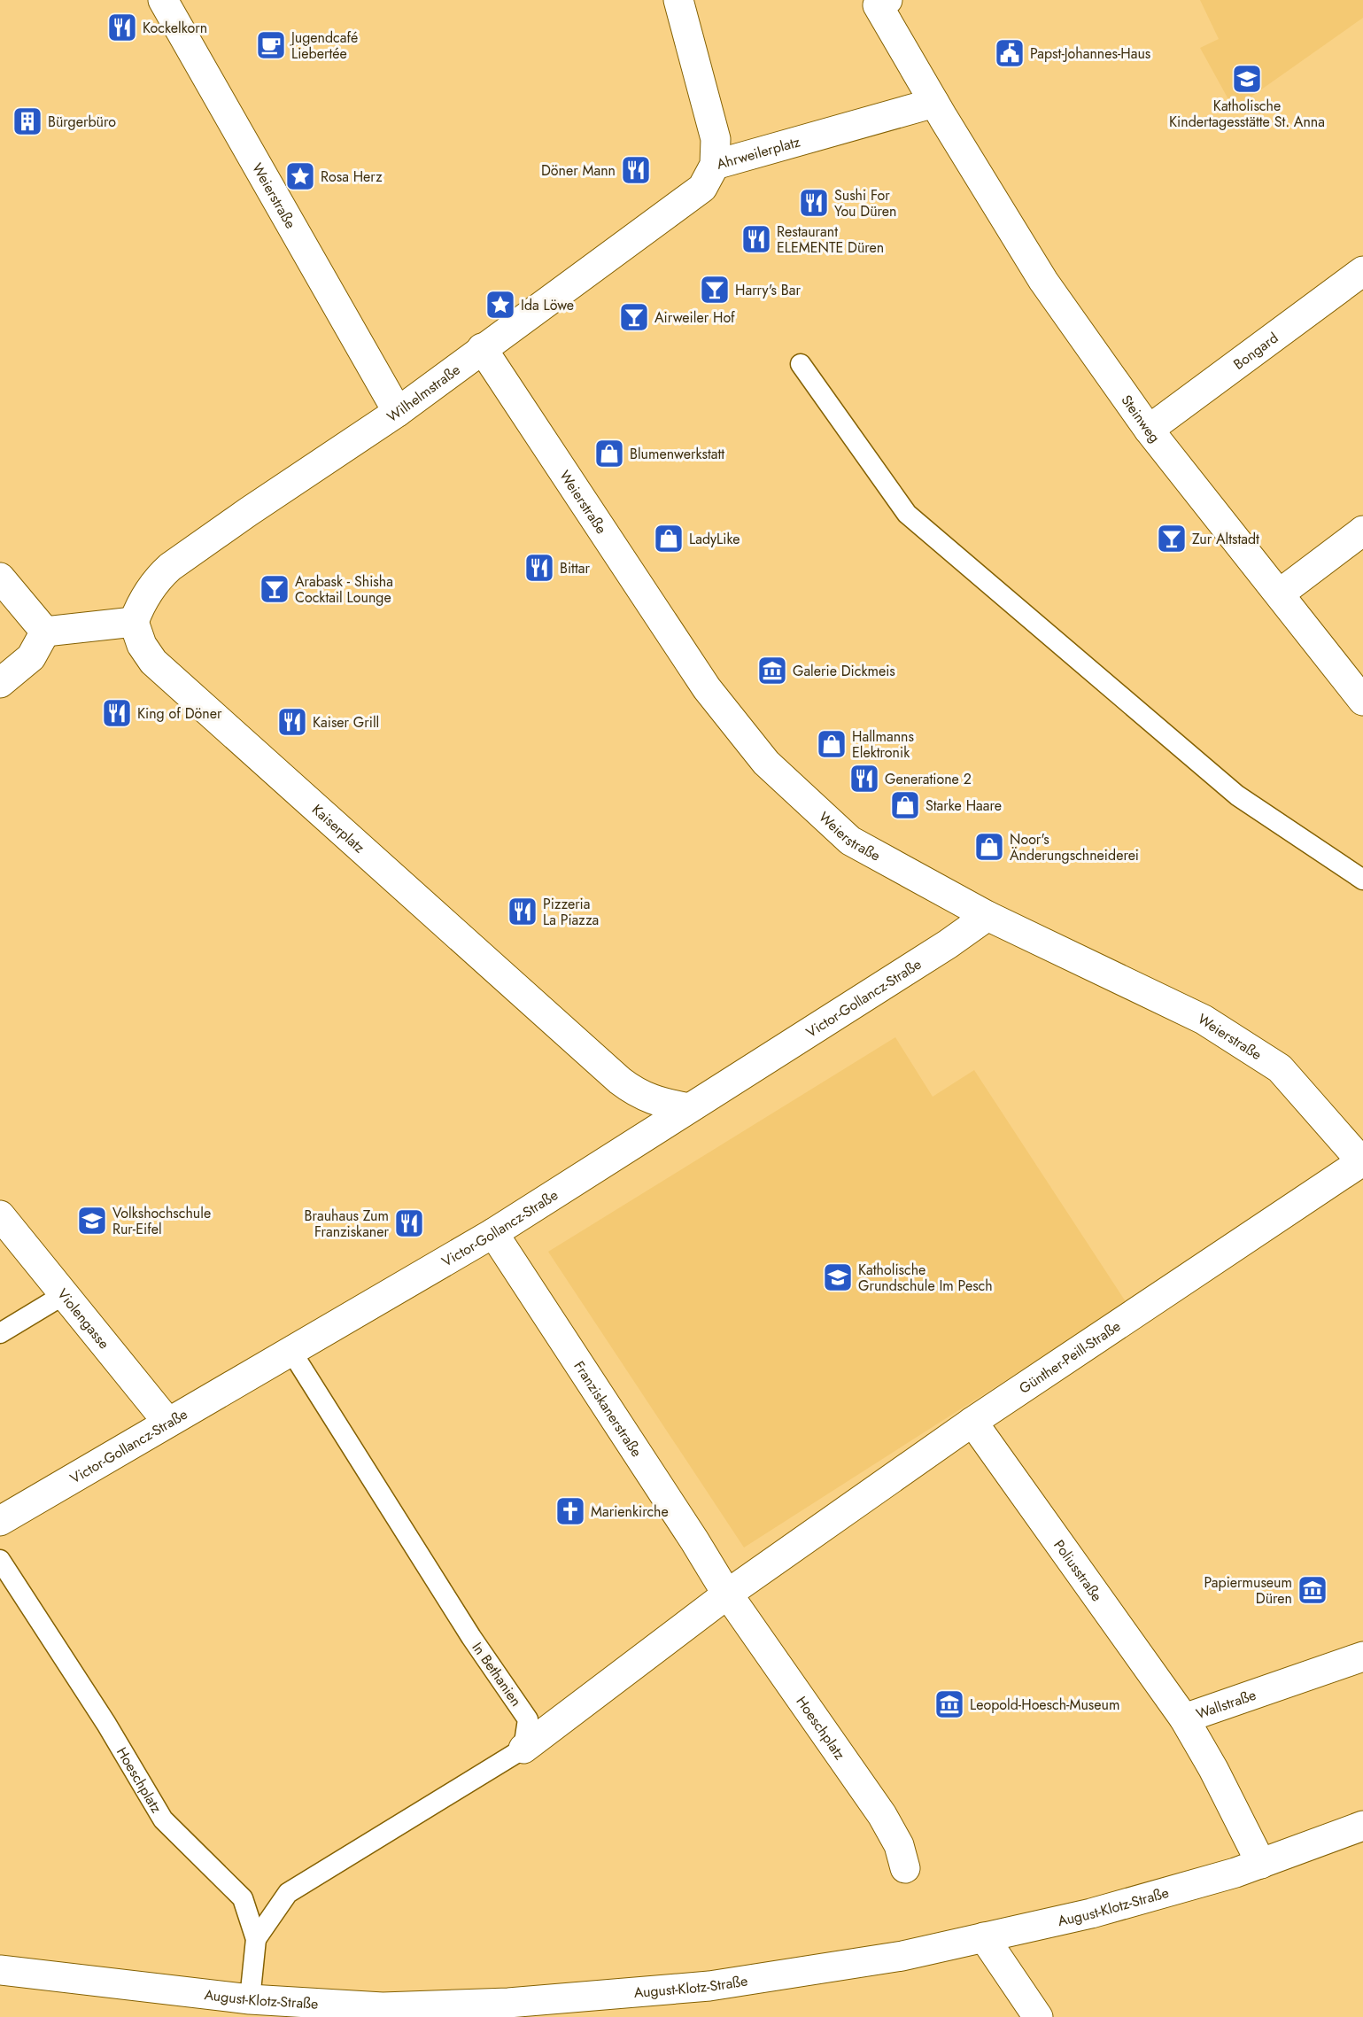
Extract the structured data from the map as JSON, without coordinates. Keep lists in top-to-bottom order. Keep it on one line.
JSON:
{"streets":{"street":["Ahrweilerplatz","Weierstraße","Bongard","Wilhelmstraße","Steinweg","Kaiserplatz","Victor-Gollancz-Straße","Violengasse","Günther-Peill-Straße","Franziskanerstraße","Poliusstraße","Wallstraße","Hoeschplatz","August-Klotz-Straße"],"lane":["In Bethanien"]},"crossings":[["Ahrweilerplatz","Wilhelmstraße"],["Ahrweilerplatz","Steinweg"],["Weierstraße","Wilhelmstraße"],["Weierstraße","Victor-Gollancz-Straße"],["Weierstraße","Günther-Peill-Straße"],["Bongard","Steinweg"],["Wilhelmstraße","Kaiserplatz"],["Kaiserplatz","Victor-Gollancz-Straße"],["Victor-Gollancz-Straße","Violengasse"],["Victor-Gollancz-Straße","Franziskanerstraße"],["Victor-Gollancz-Straße","In Bethanien"],["Günther-Peill-Straße","Franziskanerstraße"],["Günther-Peill-Straße","Poliusstraße"],["Günther-Peill-Straße","Hoeschplatz"],["Franziskanerstraße","Hoeschplatz"],["Poliusstraße","Wallstraße"],["Wallstraße","August-Klotz-Straße"],["Hoeschplatz","August-Klotz-Straße"]],"places":{"restaurant":["Kockelkorn","Döner Mann","Sushi For You Düren","Restaurant ELEMENTE Düren","Bittar","King of Döner","Kaiser Grill","Generatione 2","Pizzeria La Piazza","Brauhaus Zum Franziskaner"],"cafe":["Jugendcafé Liebertée"],"public building":["Papst-Johannes-Haus"],"school or university":["Katholische Kindertagesstätte St. Anna","Volkshochschule Rur-Eifel","Katholische Grundschule Im Pesch"],"building":["Bürgerbüro"],"place":["Rosa Herz","Ida Löwe"],"bar":["Harry's Bar","Airweiler Hof","Zur Altstadt","Arabask - Shisha Cocktail Lounge"],"shop":["Blumenwerkstatt","LadyLike","Hallmanns Elektronik","Starke Haare","Noor's Änderungschneiderei"],"museum":["Galerie Dickmeis","Papiermuseum Düren","Leopold-Hoesch-Museum"],"church":["Marienkirche"]}}
